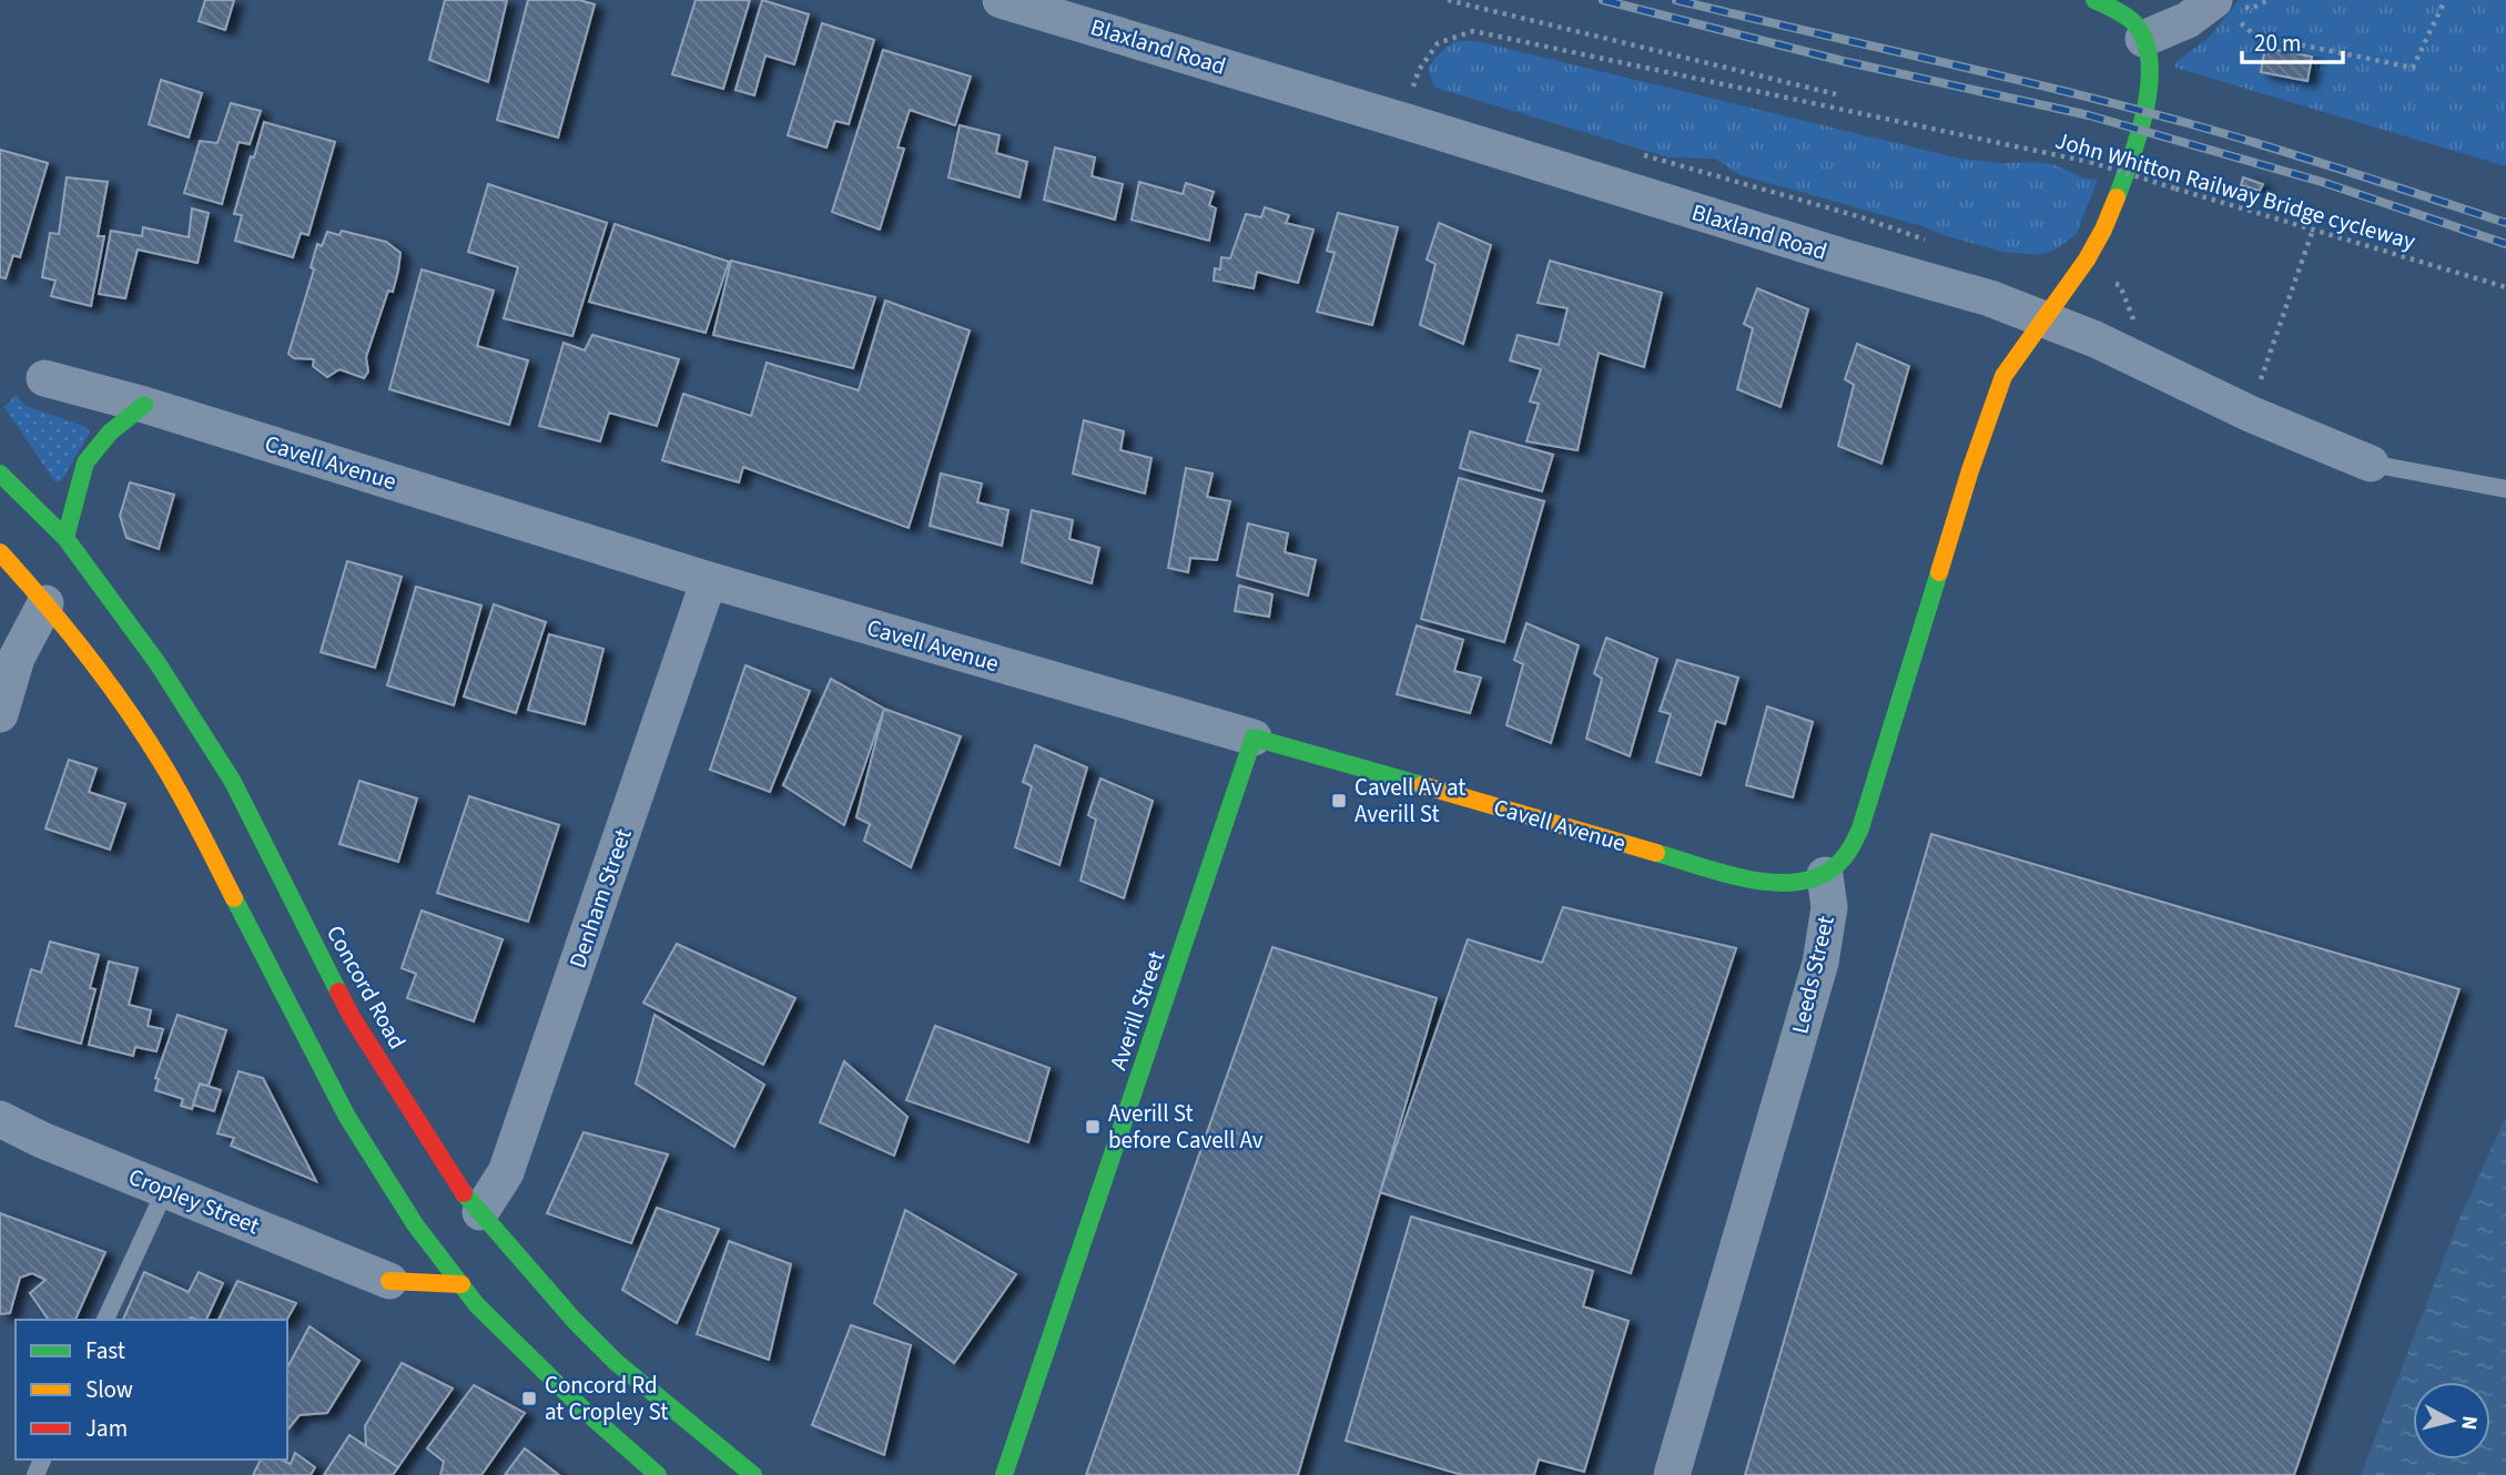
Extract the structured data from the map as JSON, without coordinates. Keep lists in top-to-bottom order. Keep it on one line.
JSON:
{"streets":{"main road":["Cavell Avenue","Concord Road","Averill Street"],"street":["Blaxland Road","Denham Street","Leeds Street","Cropley Street"],"path":["John Whitton Railway Bridge cycleway"]},"crossings":[["Cavell Avenue","Denham Street"],["Cavell Avenue","Leeds Street"],["Cavell Avenue","Averill Street"],["Denham Street","Concord Road"]],"places":{"transit":["Cavell Av at Averill St","Averill St before Cavell Av","Concord Rd at Cropley St"]},"legend":["Fast","Slow","Jam"],"scale_bar":"20 m","north":"right"}
